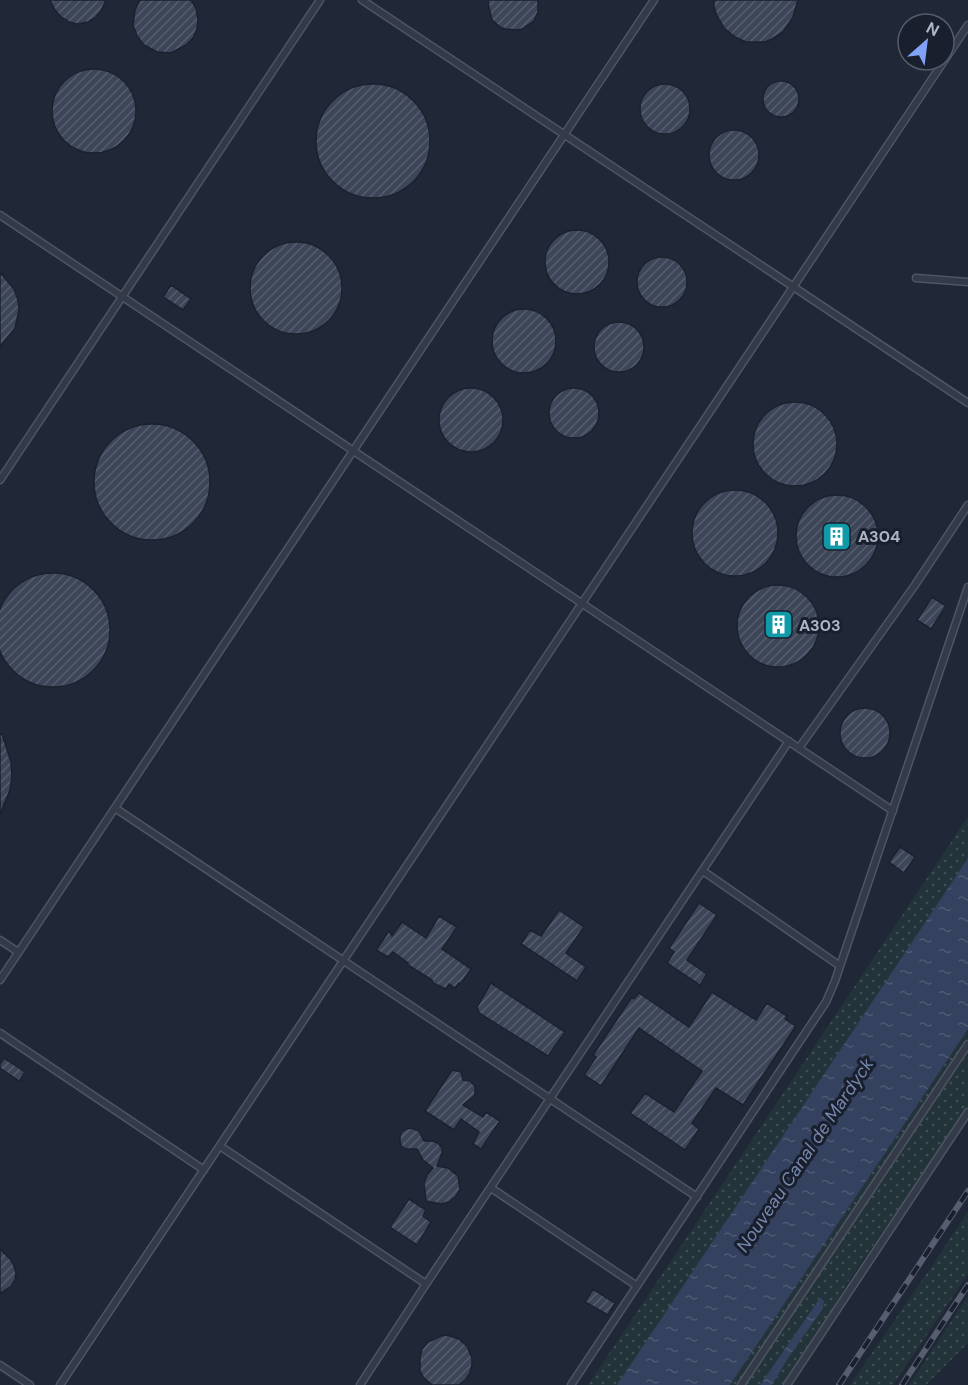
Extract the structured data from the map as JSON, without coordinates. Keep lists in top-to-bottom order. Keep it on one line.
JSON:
{"water":["Nouveau Canal de Mardyck"],"places":{"building":["A304","A303"]},"north":"top right"}
